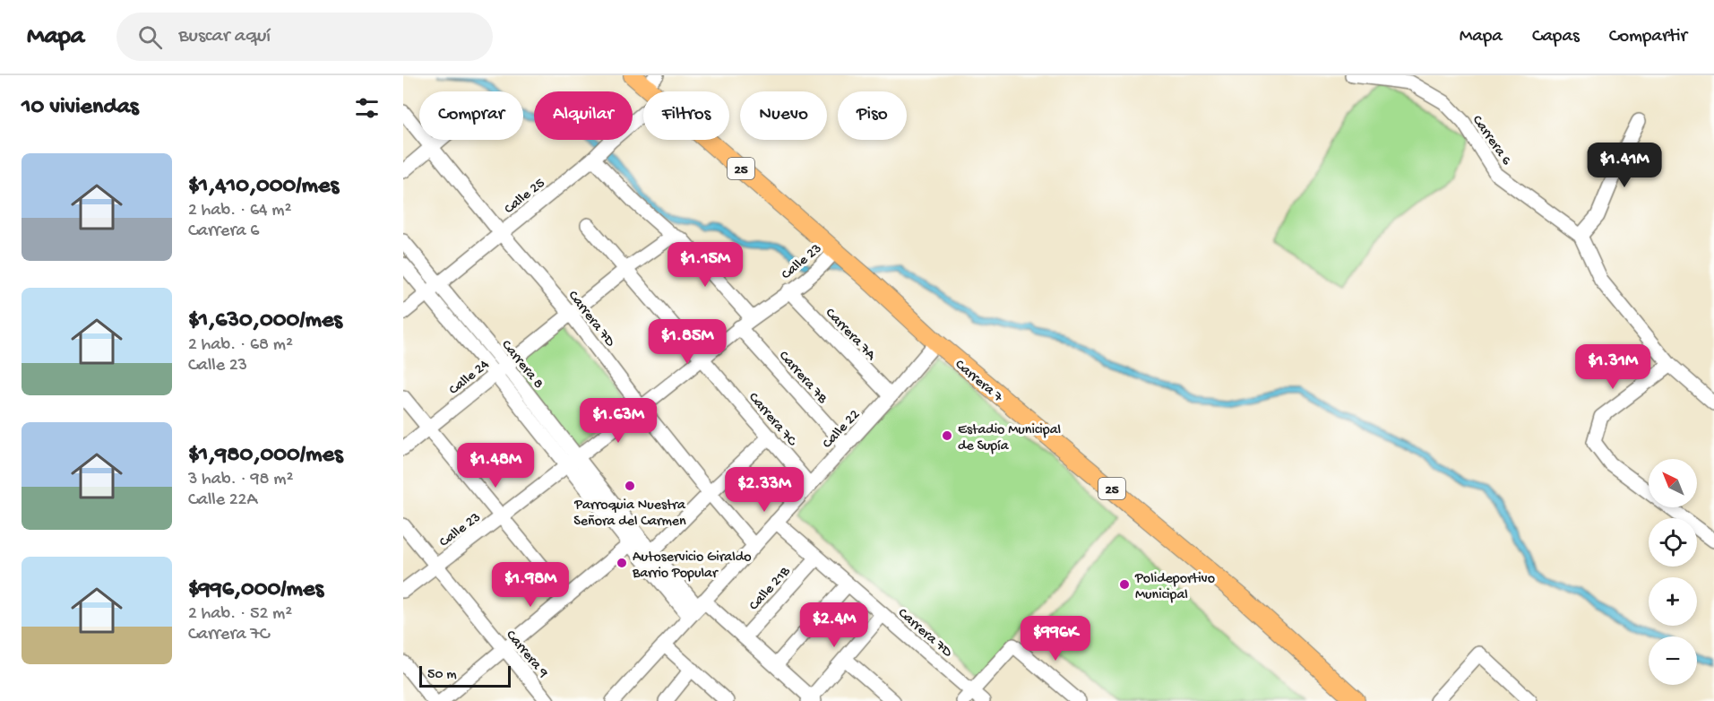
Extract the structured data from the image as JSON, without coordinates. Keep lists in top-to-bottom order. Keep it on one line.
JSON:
{"streets":{"main road":["25","Carrera 7"],"street":["Carrera 6","Calle 25","Calle 23","Carrera 7D","Carrera 7A","Carrera 8","Calle 24","Carrera 7B","Carrera 7C","Calle 22","Calle 21B","Carrera 9"]},"crossings":[["Calle 25","Carrera 7D"],["Calle 25","Carrera 8"],["Calle 23","Carrera 7D"],["Calle 23","Carrera 7A"],["Calle 23","Carrera 8"],["Calle 23","Carrera 7B"],["Calle 23","Carrera 7"],["Calle 23","Carrera 7C"],["Calle 23","Carrera 9"],["Carrera 7D","Calle 24"],["Carrera 7D","Calle 22"],["Carrera 7D","Calle 21B"],["Carrera 7A","Calle 22"],["Carrera 8","Calle 24"],["Carrera 8","Calle 22"],["Carrera 8","Calle 21B"],["Calle 24","Carrera 7C"],["Carrera 7B","Calle 22"],["Carrera 7","Calle 22"],["Carrera 7C","Calle 22"]],"places":["Estadio Municipal de Supía","Parroquia Nuestra Señora del Carmen","Autoservicio Giraldo Barrio Popular","Polideportivo Municipal"],"scale_bar":"50 m","north":"top left","page":{"header":"Mapa","search":"Buscar aquí","nav":["Mapa","Capas","Compartir"],"heading":"10 viviendas","chip":["Comprar","Alquilar","Filtros","Nuevo","Piso"],"list":[{"name":"$1,410,000/mes","note":"2 hab. · 64 m² · Carrera 6"},{"name":"$1,630,000/mes","note":"2 hab. · 68 m² · Calle 23"},{"name":"$1,980,000/mes","note":"3 hab. · 98 m² · Calle 22A"},{"name":"$996,000/mes","note":"2 hab. · 52 m² · Carrera 7C"}],"price":["$1.41M","$1.15M","$1.85M","$1.31M","$1.63M","$1.48M","$2.33M","$1.98M","$2.4M","$996K"],"map_buttons":["+","−"],"scale":"50 m"}}
